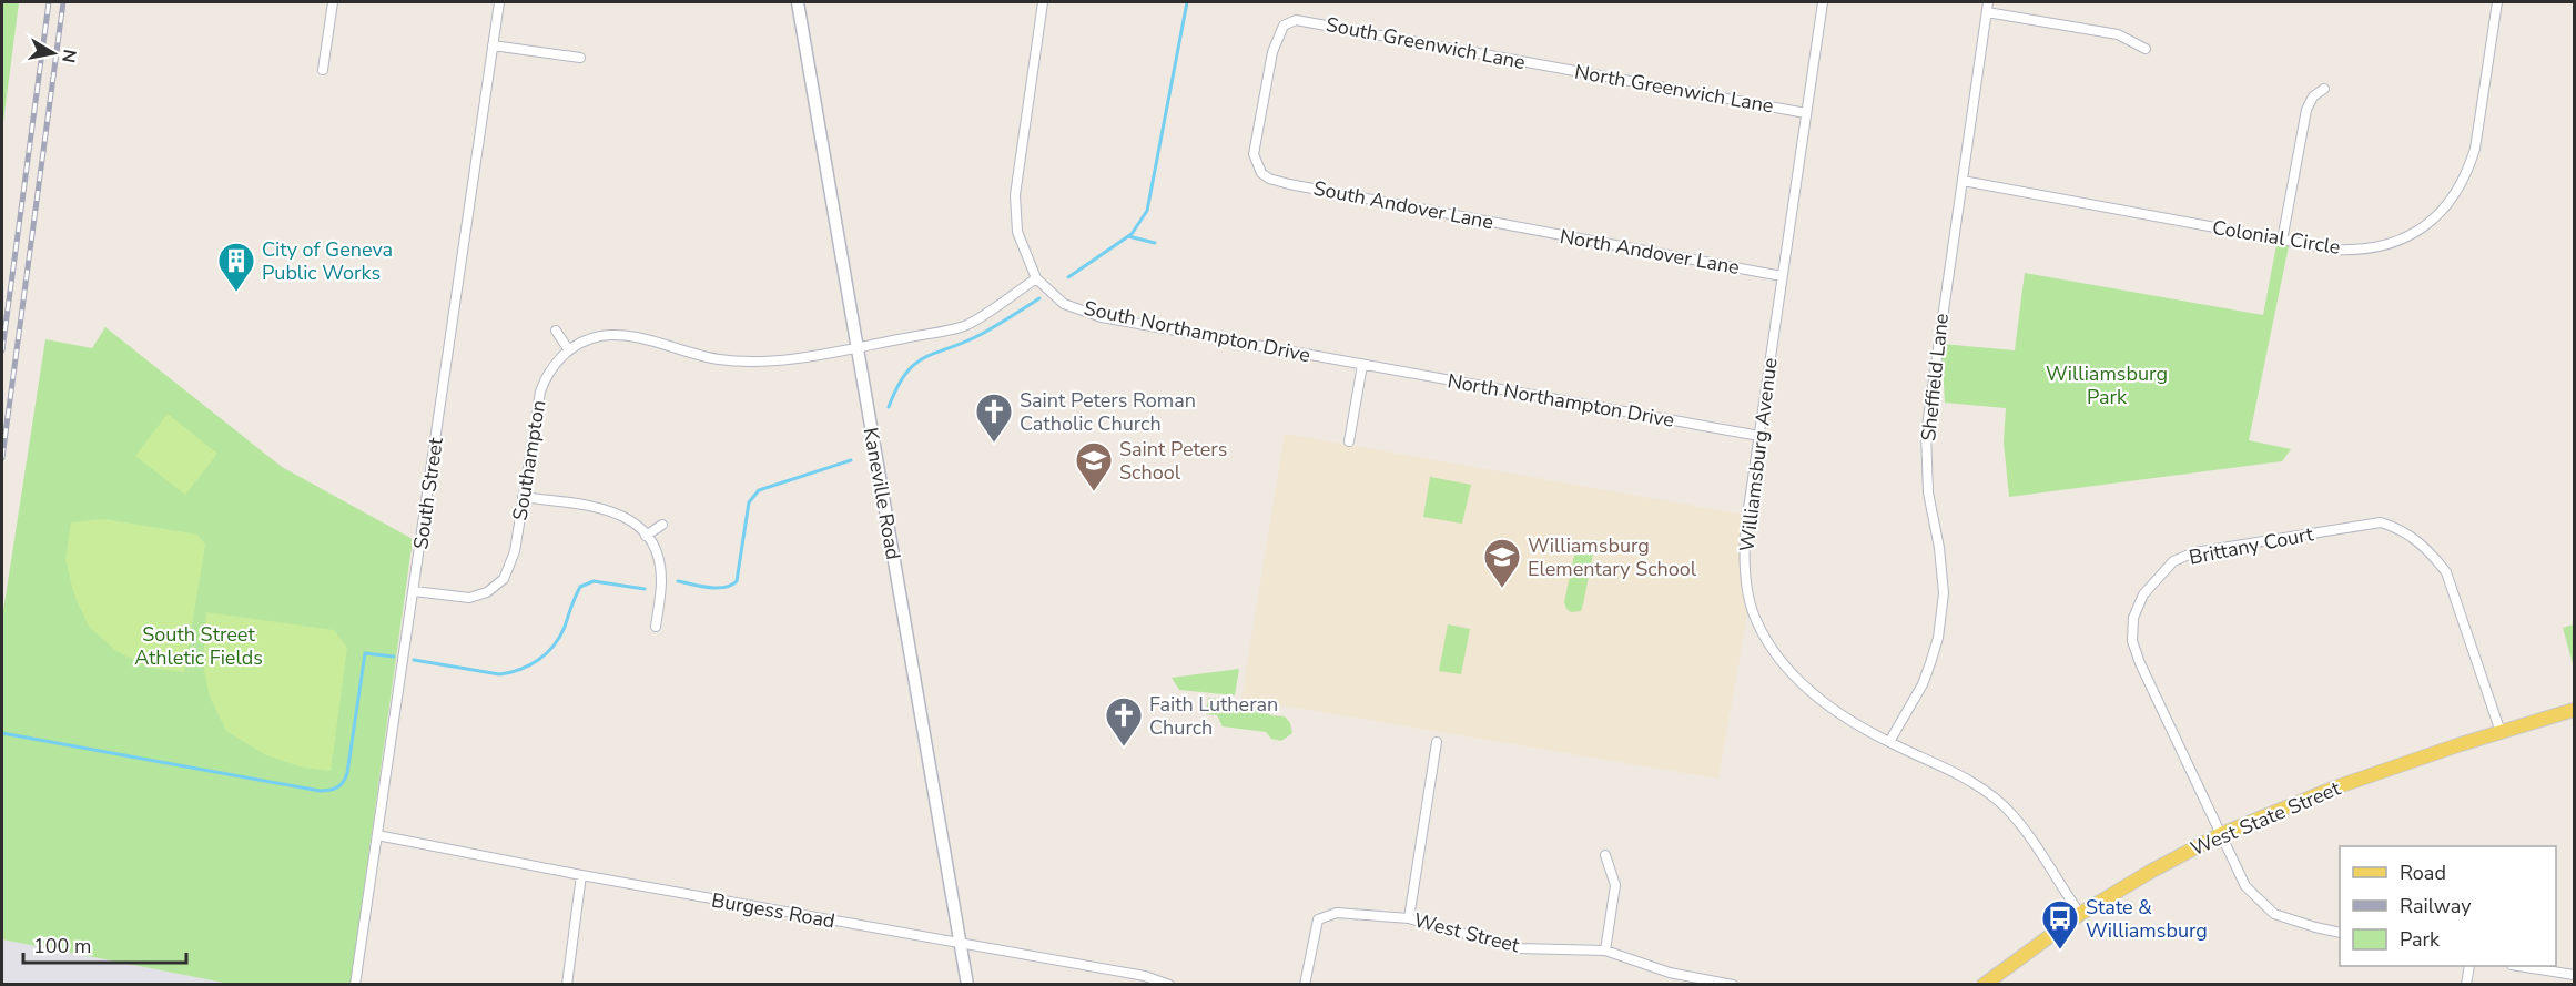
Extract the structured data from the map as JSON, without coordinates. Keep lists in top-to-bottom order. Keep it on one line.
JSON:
{"streets":{"main road":["Kaneville Road","West State Street"],"street":["South Greenwich Lane","North Greenwich Lane","South Andover Lane","Colonial Circle","North Andover Lane","South Northampton Drive","Sheffield Lane","North Northampton Drive","Williamsburg Avenue","Southampton","South Street","Brittany Court","Burgess Road","West Street"]},"crossings":[["South Greenwich Lane","North Greenwich Lane"],["South Greenwich Lane","South Andover Lane"],["North Greenwich Lane","Williamsburg Avenue"],["South Andover Lane","North Andover Lane"],["Colonial Circle","Sheffield Lane"],["North Andover Lane","Williamsburg Avenue"],["South Northampton Drive","North Northampton Drive"],["Sheffield Lane","Williamsburg Avenue"],["North Northampton Drive","Williamsburg Avenue"],["Williamsburg Avenue","West State Street"],["Southampton","South Street"],["Southampton","Kaneville Road"],["South Street","Burgess Road"],["Kaneville Road","Burgess Road"],["Brittany Court","West State Street"]],"parks":["Williamsburg Park","South Street Athletic Fields"],"places":{"building":["City of Geneva Public Works"],"church":["Saint Peters Roman Catholic Church","Faith Lutheran Church"],"school or university":["Saint Peters School","Williamsburg Elementary School"],"bus stop":["State & Williamsburg"]},"legend":["Road","Railway","Park"],"scale_bar":"100 m","north":"right"}
